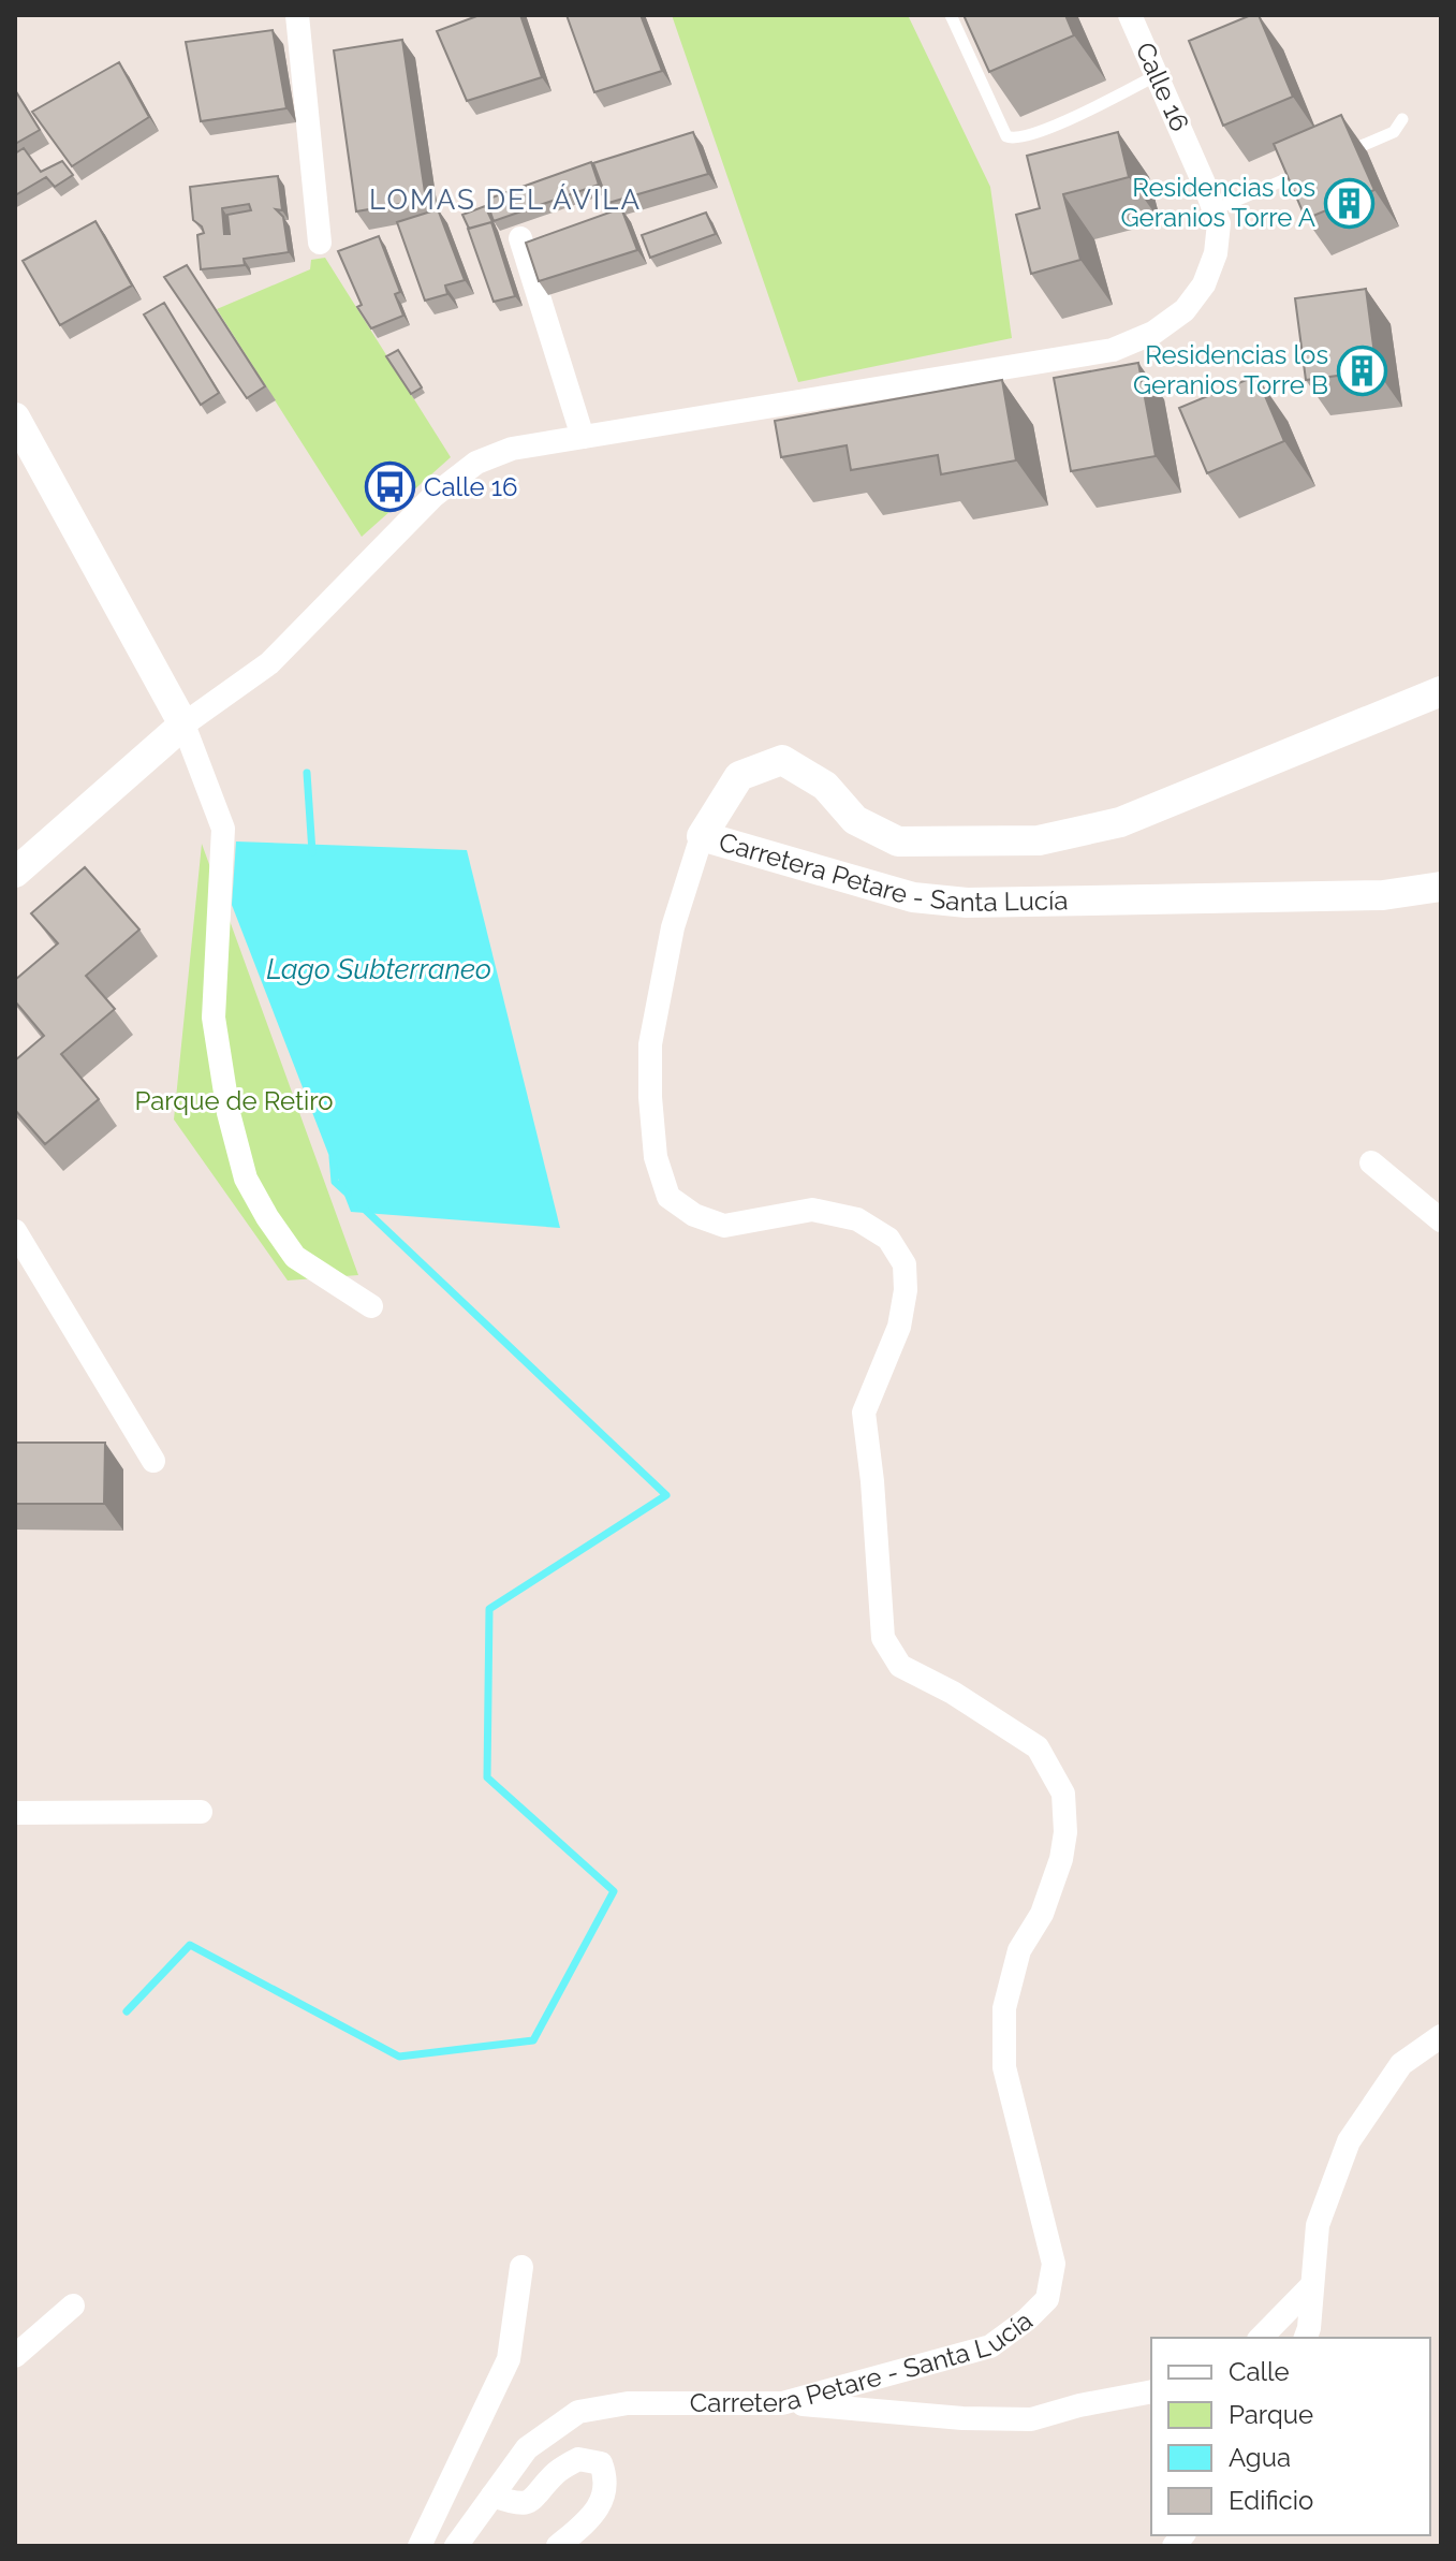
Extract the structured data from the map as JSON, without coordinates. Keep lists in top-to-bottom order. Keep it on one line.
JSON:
{"streets":{"street":["Calle 16","Carretera Petare - Santa Lucía"]},"districts":["LOMAS DEL ÁVILA"],"water":["Lago Subterraneo"],"parks":["Parque de Retiro"],"places":{"building":["Residencias los Geranios Torre A","Residencias los Geranios Torre B"],"bus stop":["Calle 16"]},"legend":["Calle","Parque","Agua","Edificio"]}
